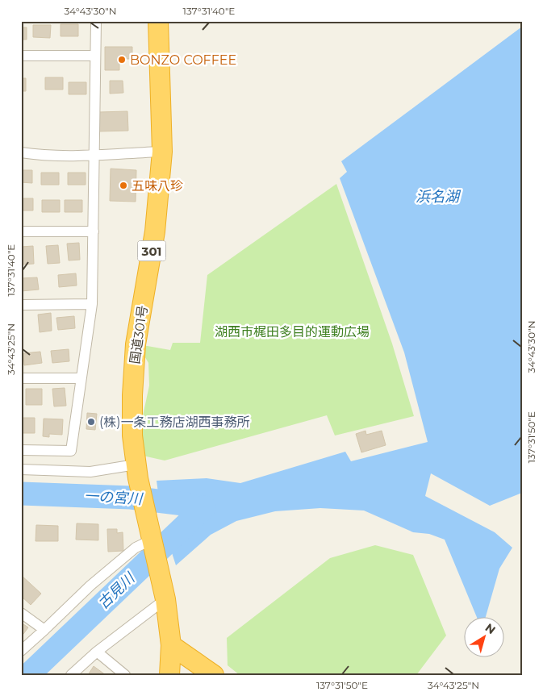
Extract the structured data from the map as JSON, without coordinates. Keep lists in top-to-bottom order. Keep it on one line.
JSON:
{"streets":{"highway":["301","国道301号"]},"water":["浜名湖","一の宮川","古見川"],"parks":["湖西市梶田多目的運動広場"],"places":["BONZO COFFEE","五味八珍","(株)一条工務店湖西事務所"],"north":"top right","coordinates":["34°43'30\"N","137°31'40\"E","34°43'25\"N","137°31'50\"E"]}
